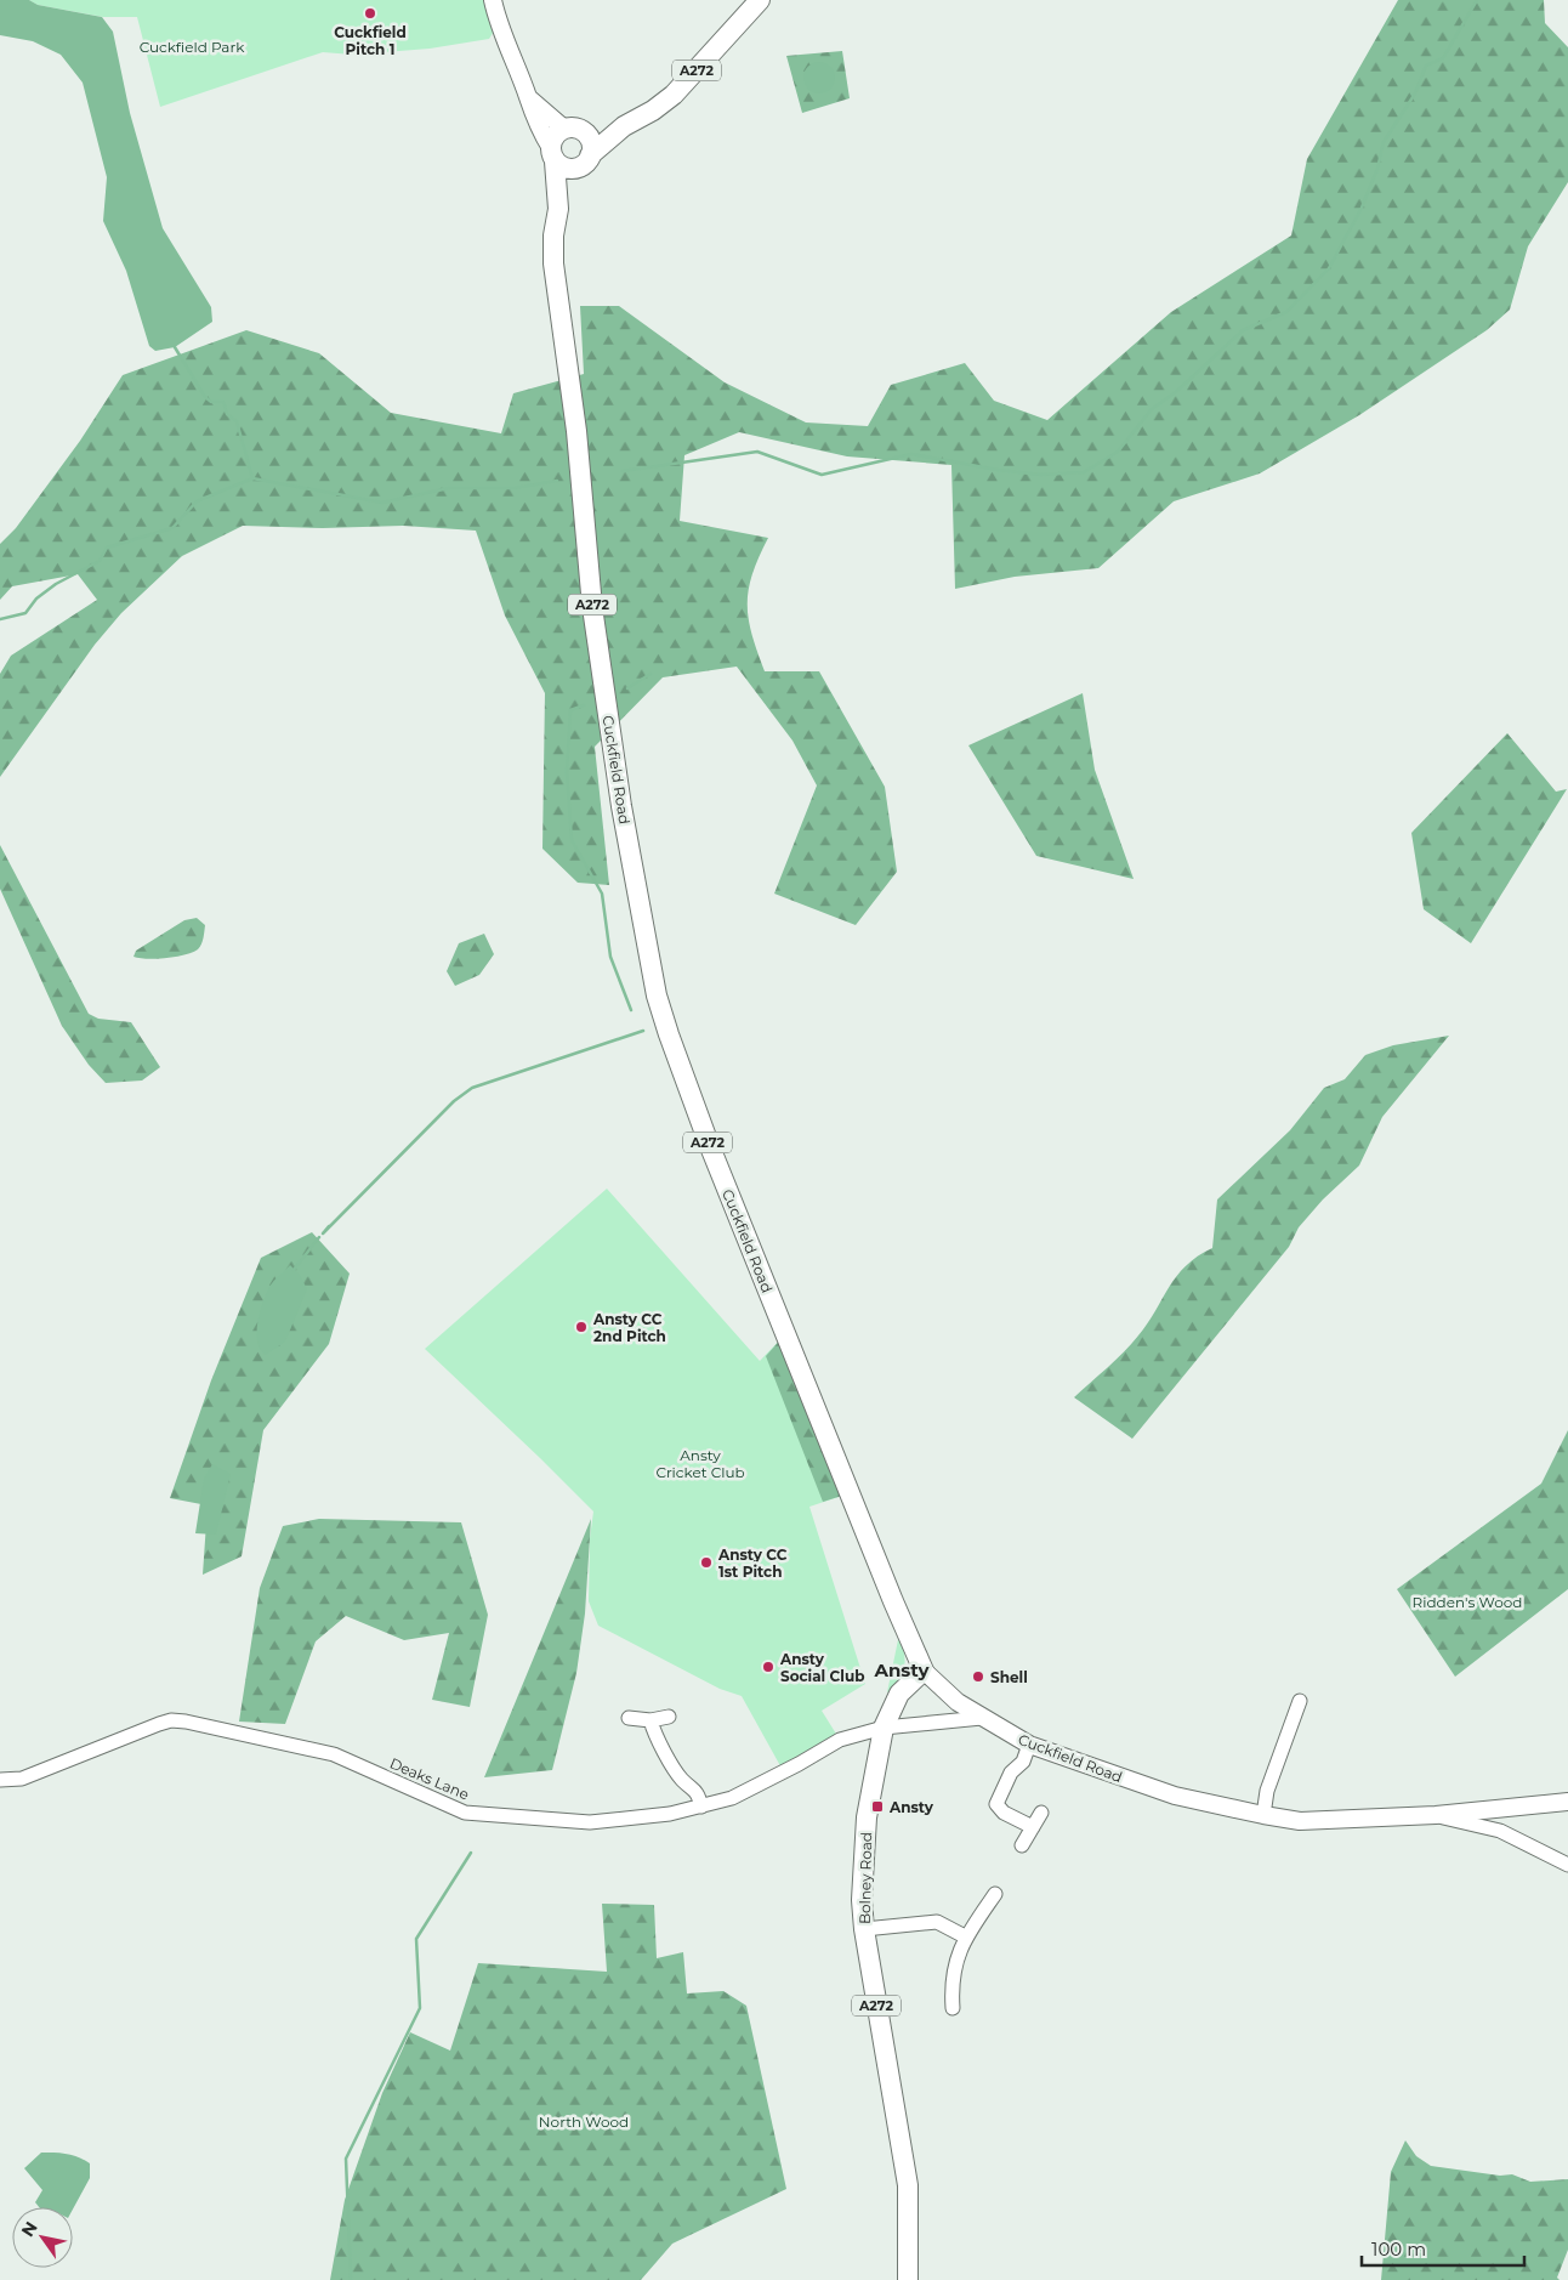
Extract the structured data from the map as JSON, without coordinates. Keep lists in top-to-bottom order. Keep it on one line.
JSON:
{"streets":{"highway":["A272","Cuckfield Road","Bolney Road"],"street":["Deaks Lane"]},"crossings":[["A272","Cuckfield Road"],["Cuckfield Road","Deaks Lane"],["Cuckfield Road","Bolney Road"],["Deaks Lane","Bolney Road"]],"districts":["Ansty"],"parks":["Cuckfield Park","Ansty Cricket Club","Ridden's Wood","North Wood"],"places":{"other":["Cuckfield Pitch 1","Ansty CC 2nd Pitch","Ansty CC 1st Pitch","Ansty Social Club","Shell"],"transit":["Ansty"]},"scale_bar":"100 m","north":"top left"}
